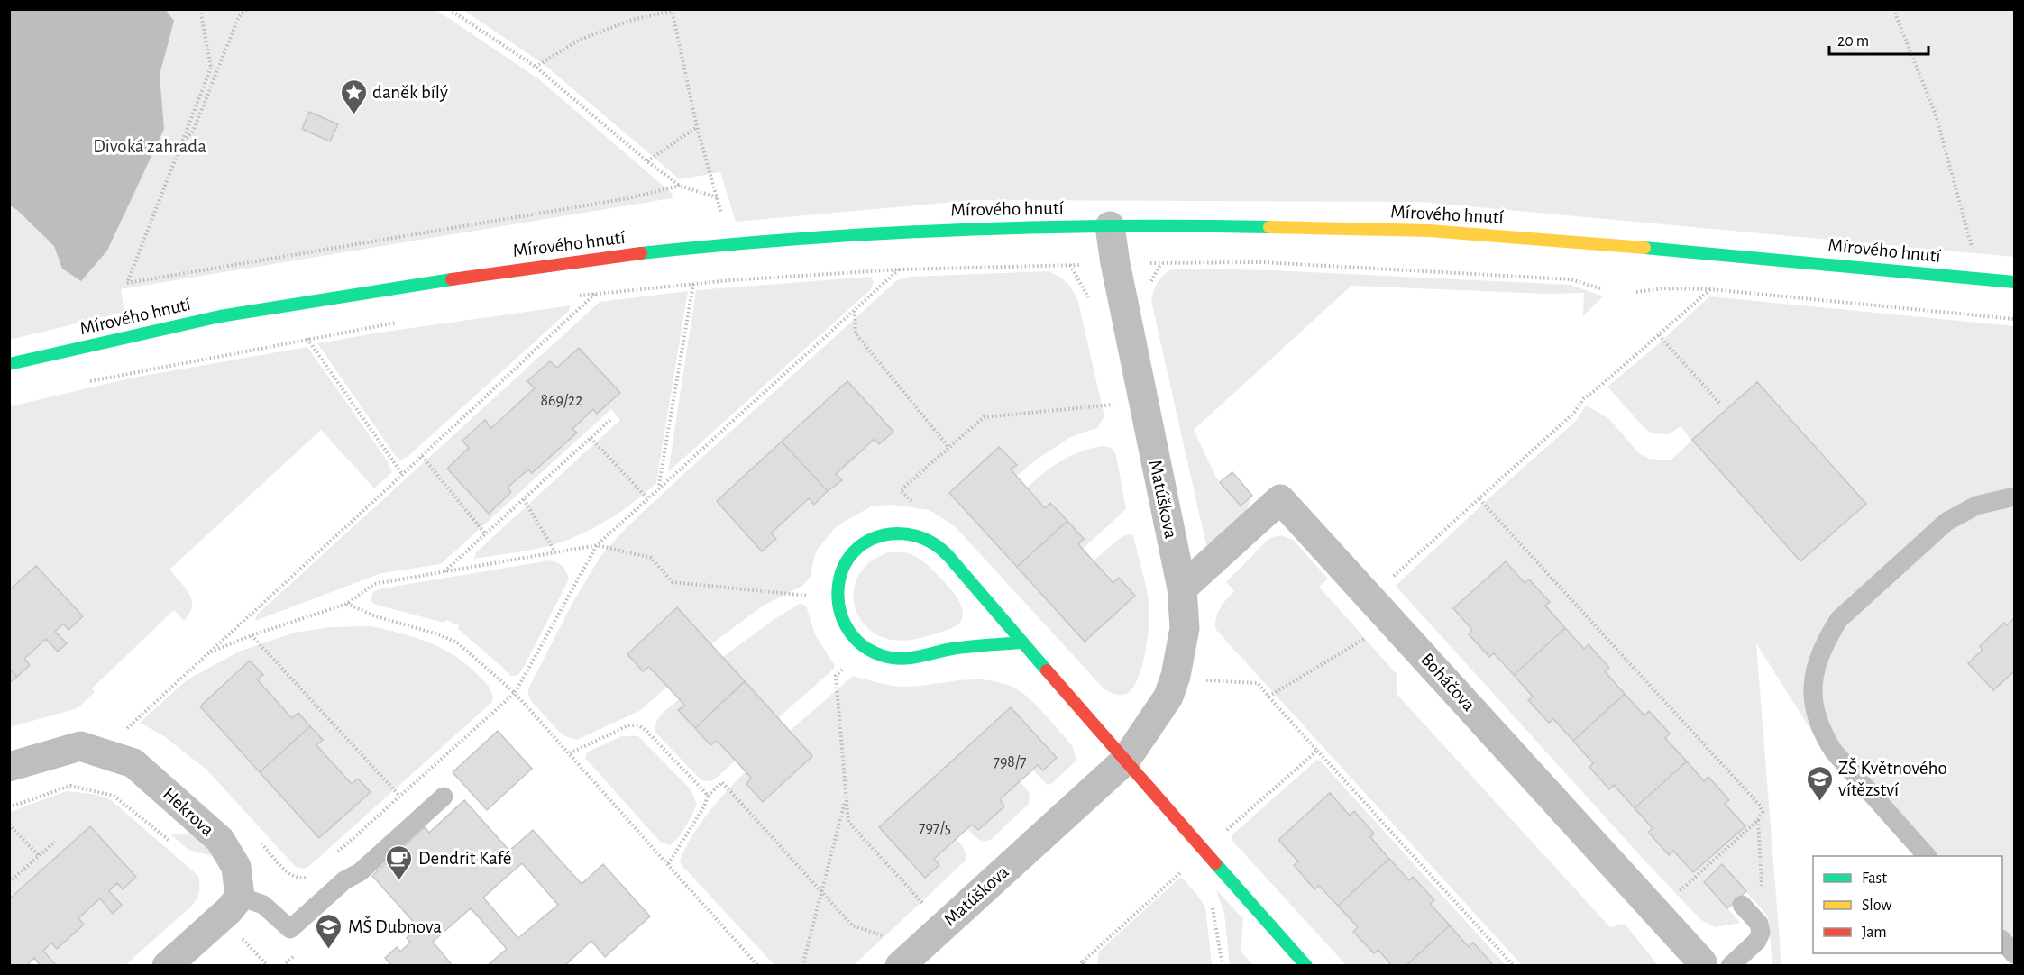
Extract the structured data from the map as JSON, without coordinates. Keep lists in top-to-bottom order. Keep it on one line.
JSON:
{"streets":{"main road":["Mírového hnutí"],"street":["Matúškova","Boháčova","Hekrova"]},"crossings":[["Mírového hnutí","Matúškova"],["Matúškova","Boháčova"]],"parks":["Divoká zahrada"],"places":{"place":["daněk bílý"],"school or university":["ZŠ Květnového vítězství","MŠ Dubnova"],"cafe":["Dendrit Kafé"]},"house_numbers":["869/22","798/7","797/5"],"legend":["Fast","Slow","Jam"],"scale_bar":"20 m"}
